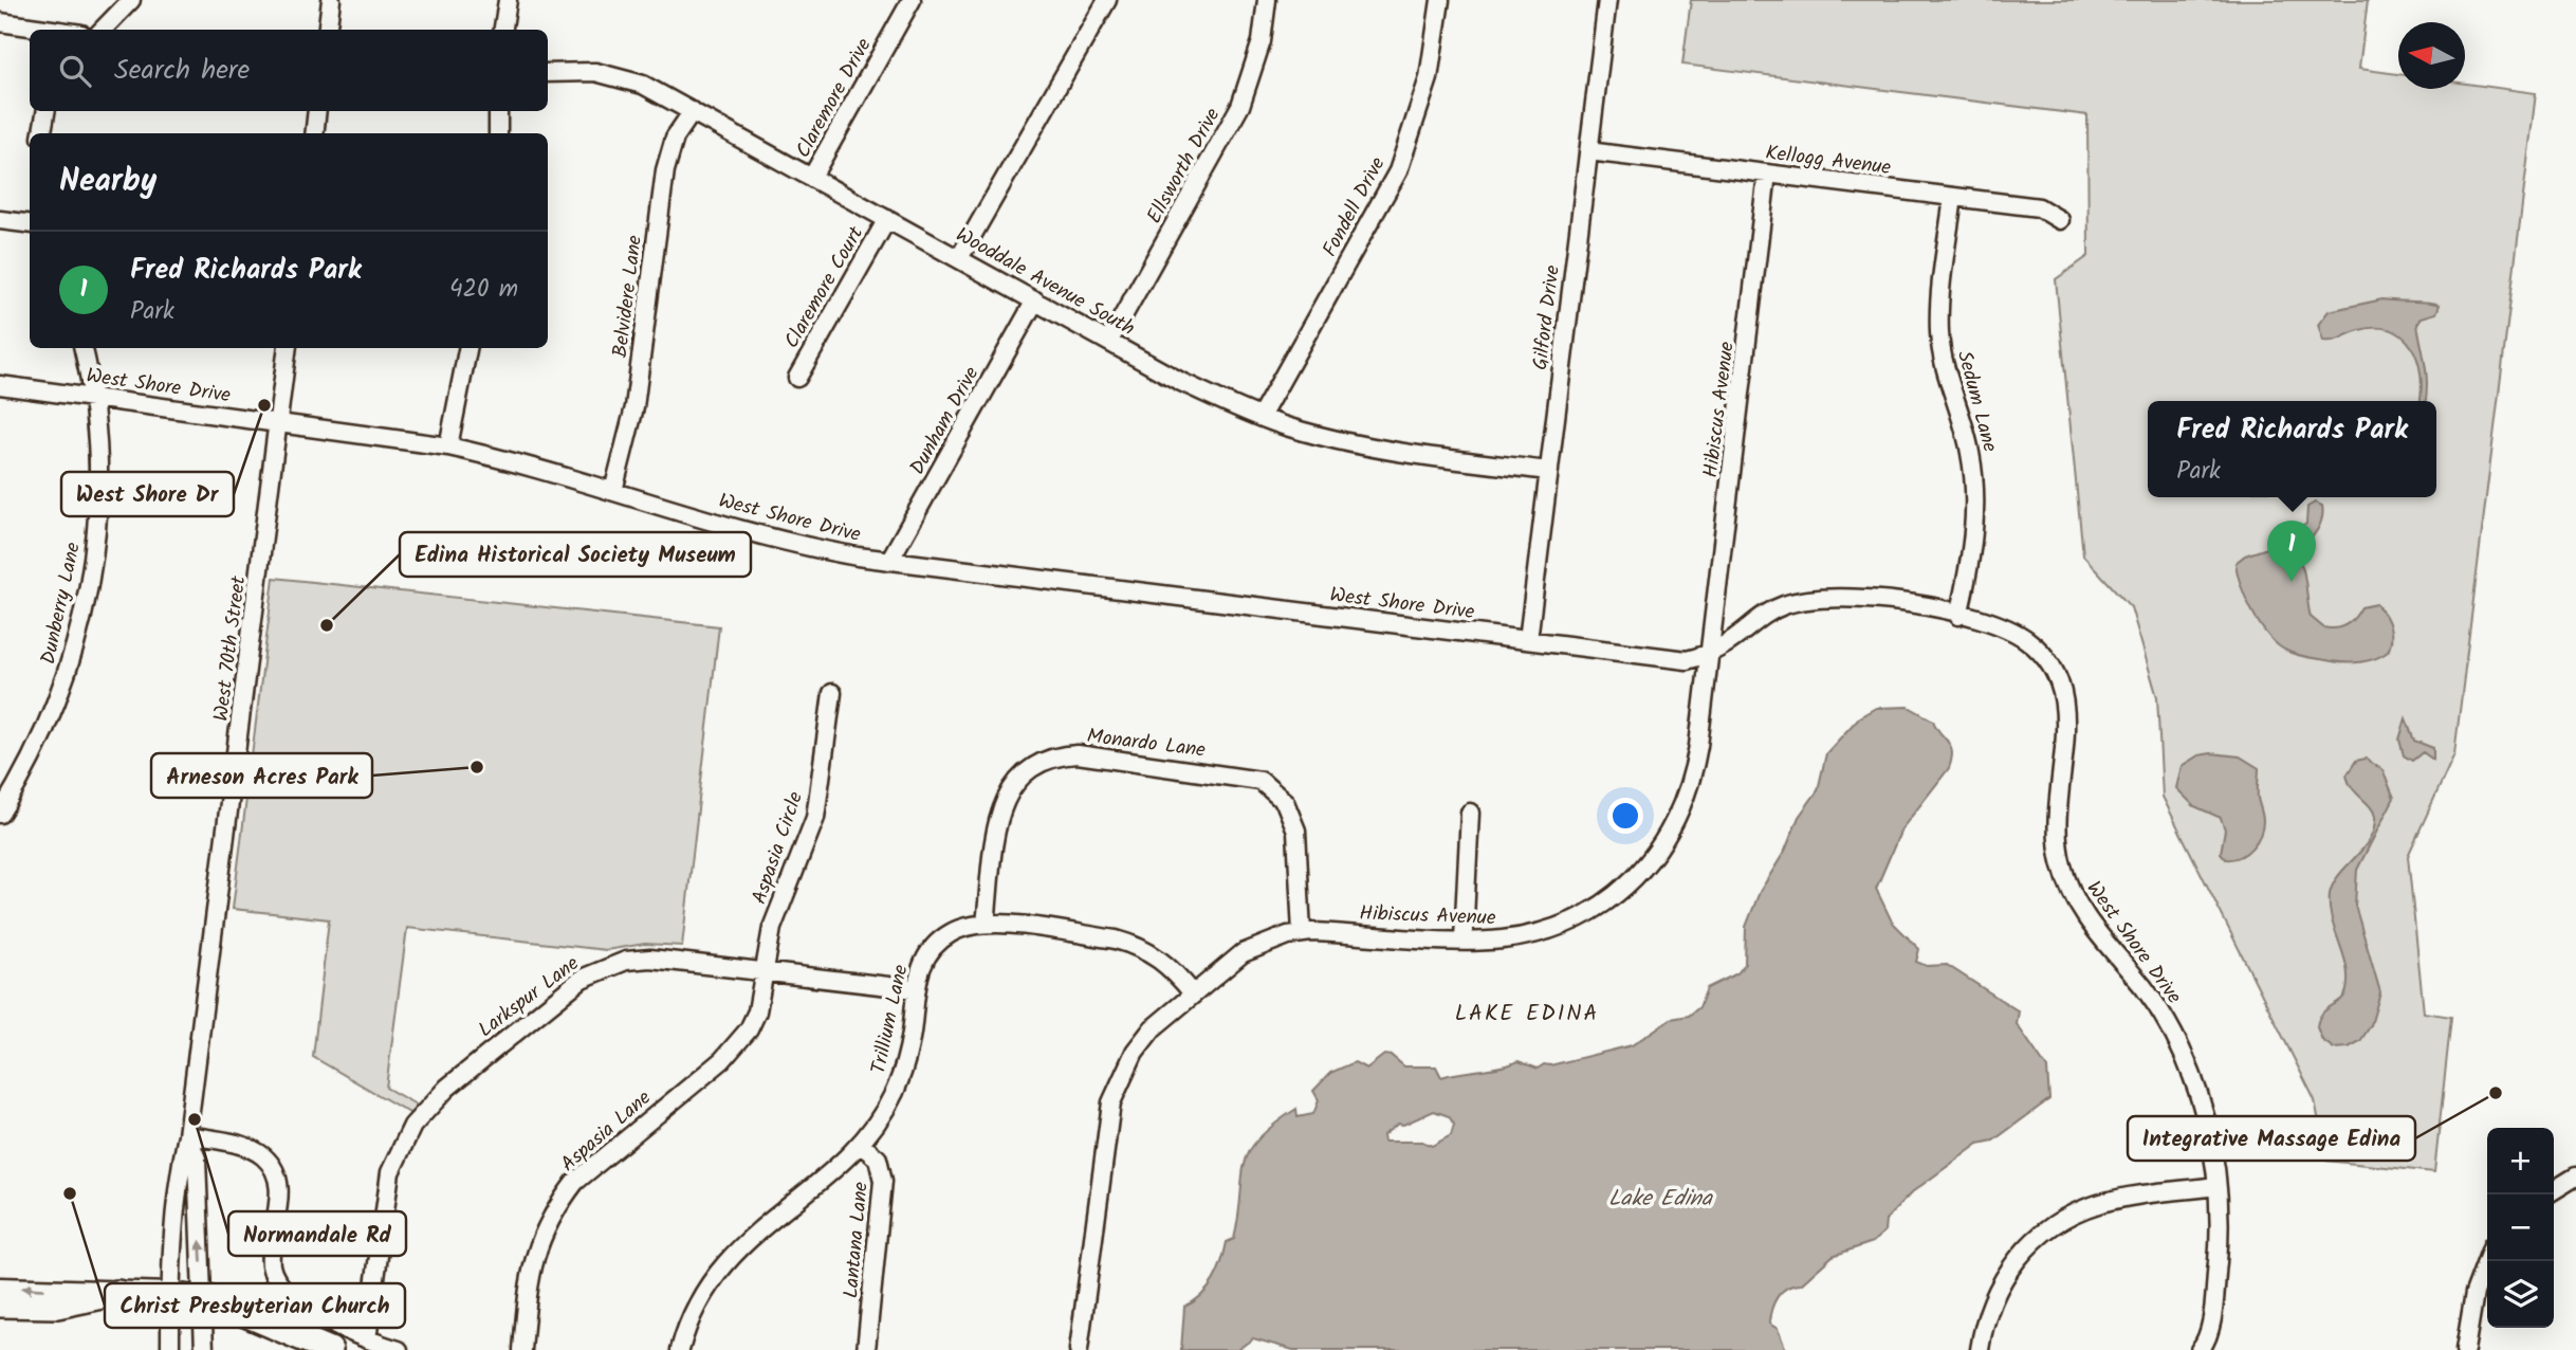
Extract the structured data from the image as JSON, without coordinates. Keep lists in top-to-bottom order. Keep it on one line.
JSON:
{"streets":{"street":["Claremore Drive","Kellogg Avenue","Ellsworth Drive","Fondell Drive","Wooddale Avenue South","Claremore Court","Belvidere Lane","Gilford Drive","West Shore Drive","Sedum Lane","Hibiscus Avenue","Dunham Drive","Dunberry Lane","West 70th Street","Monardo Lane","Aspasia Circle","Larkspur Lane","Trillium Lane","Aspasia Lane","Lantana Lane"]},"crossings":[["Claremore Drive","Wooddale Avenue South"],["Kellogg Avenue","Gilford Drive"],["Kellogg Avenue","Sedum Lane"],["Kellogg Avenue","Hibiscus Avenue"],["Ellsworth Drive","Wooddale Avenue South"],["Fondell Drive","Wooddale Avenue South"],["Wooddale Avenue South","Claremore Court"],["Wooddale Avenue South","Belvidere Lane"],["Wooddale Avenue South","Gilford Drive"],["Wooddale Avenue South","Dunham Drive"],["Belvidere Lane","West Shore Drive"],["Gilford Drive","West Shore Drive"],["West Shore Drive","Sedum Lane"],["West Shore Drive","Hibiscus Avenue"],["West Shore Drive","Dunham Drive"],["West Shore Drive","Dunberry Lane"],["West Shore Drive","West 70th Street"],["Hibiscus Avenue","Monardo Lane"],["Hibiscus Avenue","Trillium Lane"],["Monardo Lane","Trillium Lane"],["Aspasia Circle","Larkspur Lane"],["Aspasia Circle","Aspasia Lane"],["Larkspur Lane","Trillium Lane"],["Larkspur Lane","Aspasia Lane"],["Trillium Lane","Lantana Lane"]],"districts":["LAKE EDINA"],"water":["Lake Edina"],"places":["West Shore Dr","Edina Historical Society Museum","Arneson Acres Park","Integrative Massage Edina","Normandale Rd","Christ Presbyterian Church"],"north":"left","page":{"search":"Search here","heading":"Nearby","list":[{"mark":"1","name":"Fred Richards Park","note":"Park","value":"420 m"}],"popup":["Fred Richards Park","Park"],"pins":"1","map_buttons":["+","−"]}}
